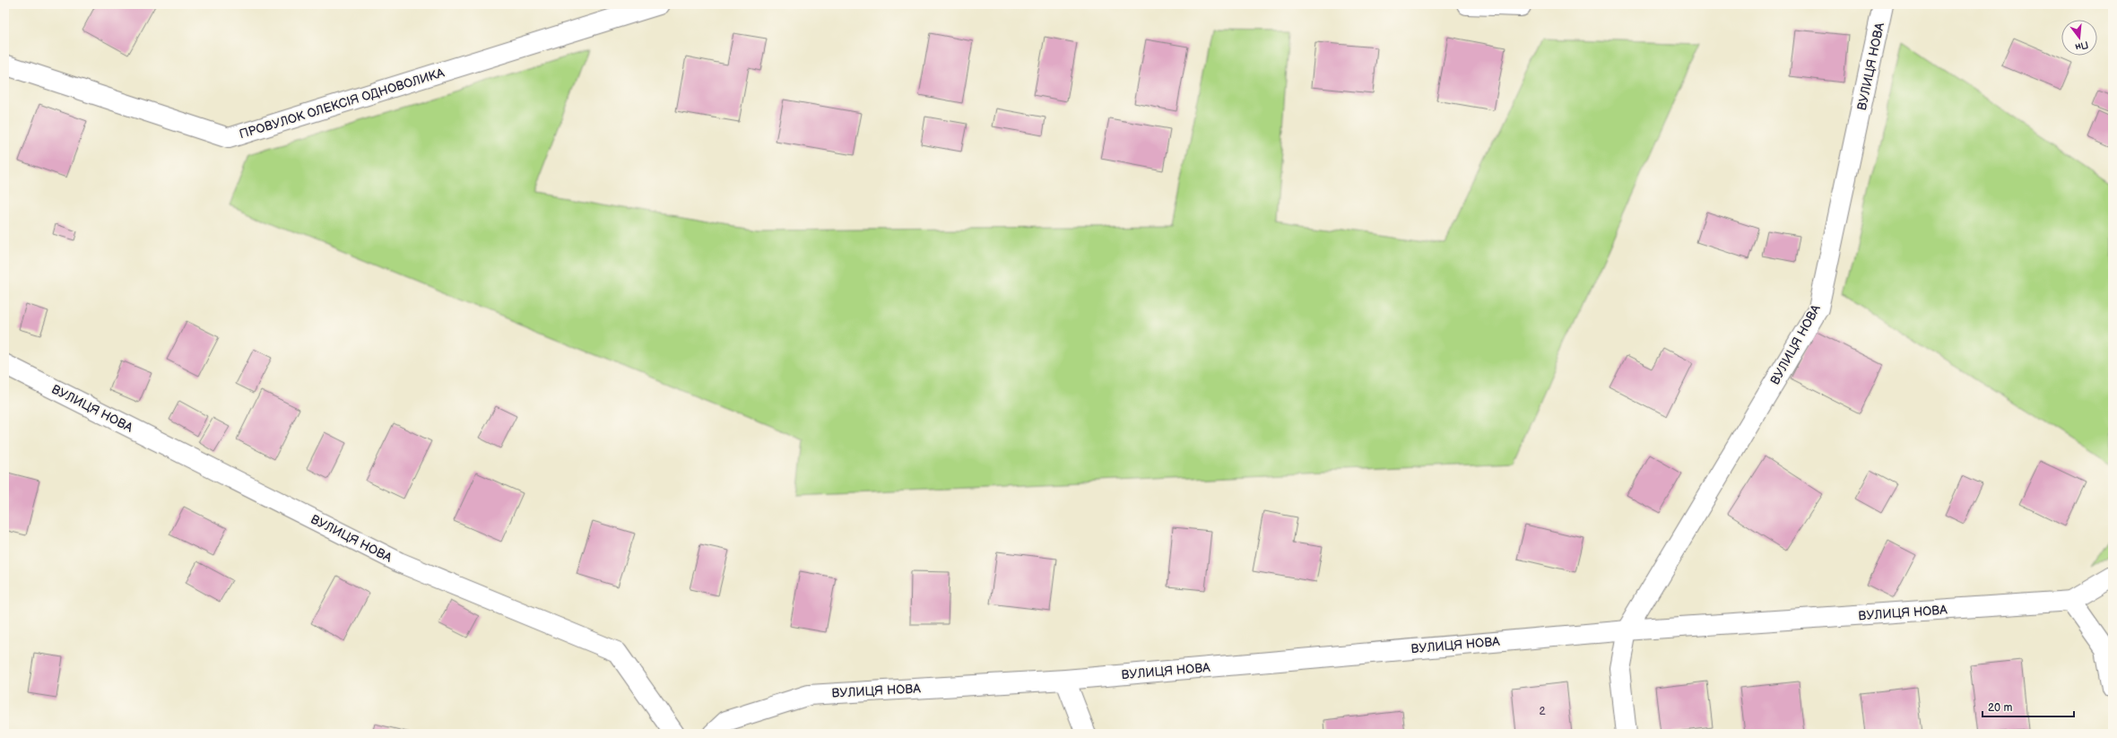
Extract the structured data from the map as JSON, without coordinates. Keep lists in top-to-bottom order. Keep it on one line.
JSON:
{"streets":{"street":["ВУЛИЦЯ НОВА","ПРОВУЛОК ОЛЕКСІЯ ОДНОВОЛИКА"]},"house_numbers":["2"],"scale_bar":"20 m","north":"bottom"}
